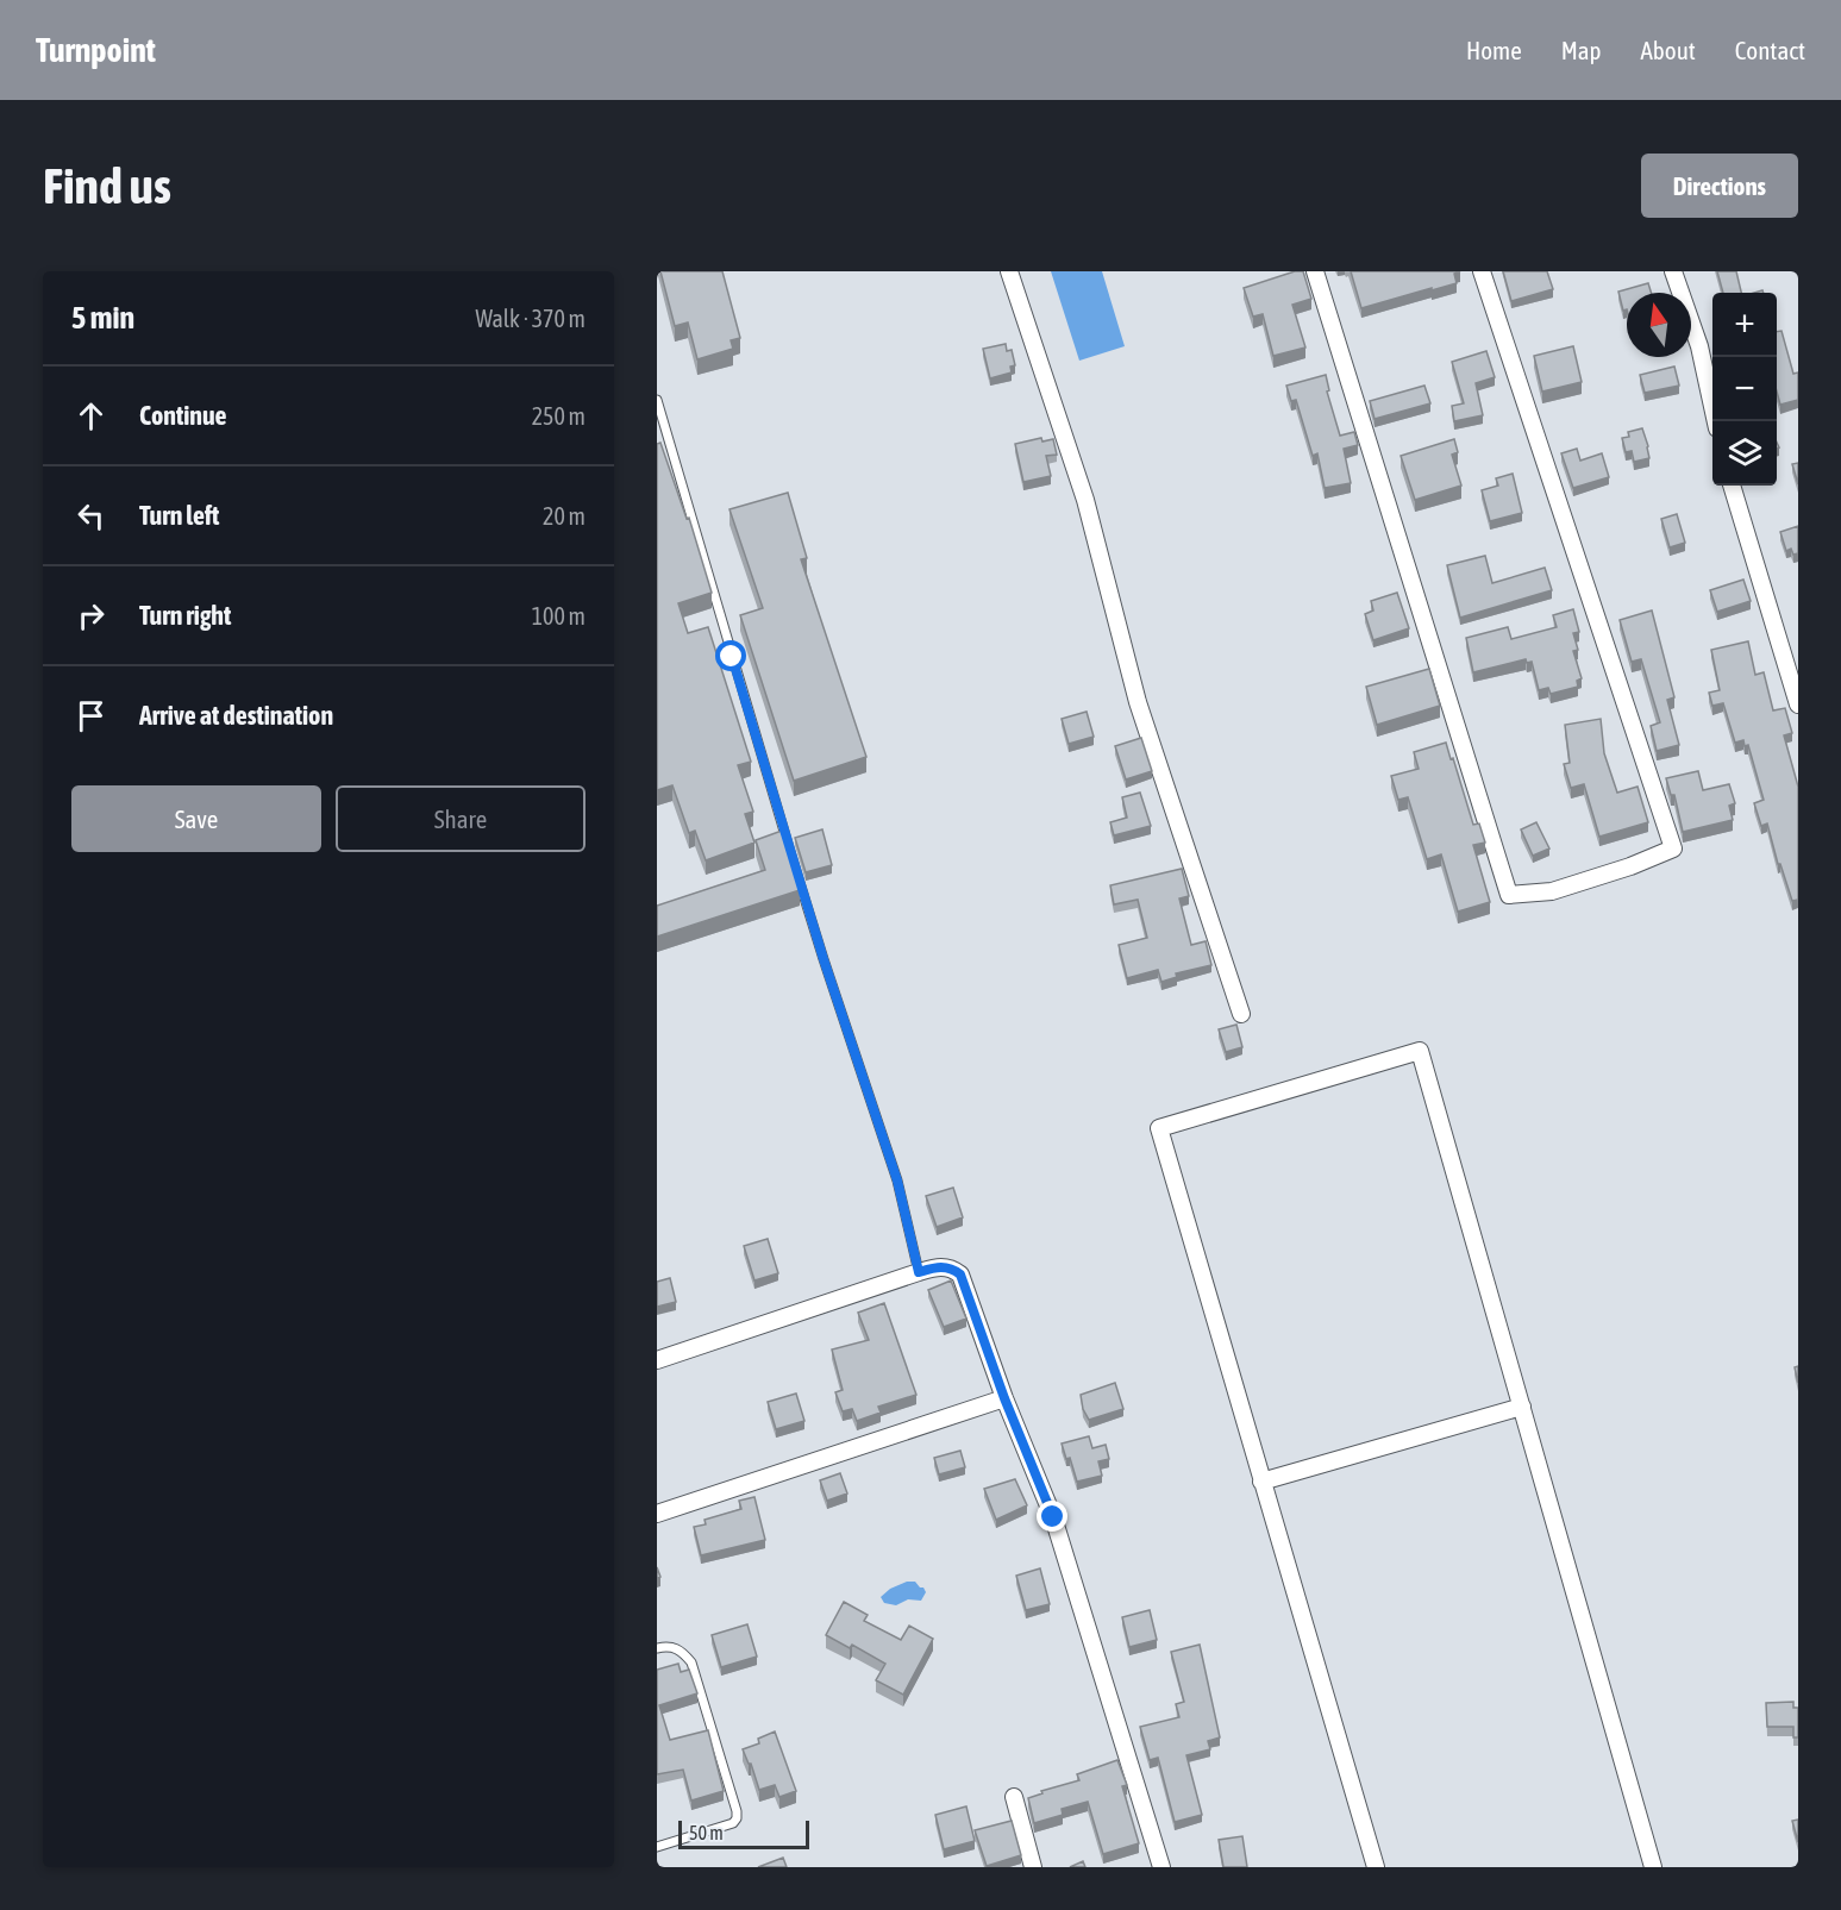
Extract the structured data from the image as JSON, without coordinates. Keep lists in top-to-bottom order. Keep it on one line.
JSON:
{"scale_bar":"50 m","north":"top","page":{"header":"Turnpoint","nav":["Home","Map","About","Contact"],"buttons":["Directions",["Save","Share"]],"title":"Find us","heading":["5 min","Walk · 370 m"],"map_buttons":["+","−"],"list":[["Continue","250 m"],["Turn left","20 m"],["Turn right","100 m"],"Arrive at destination"],"scale":"50 m"}}
